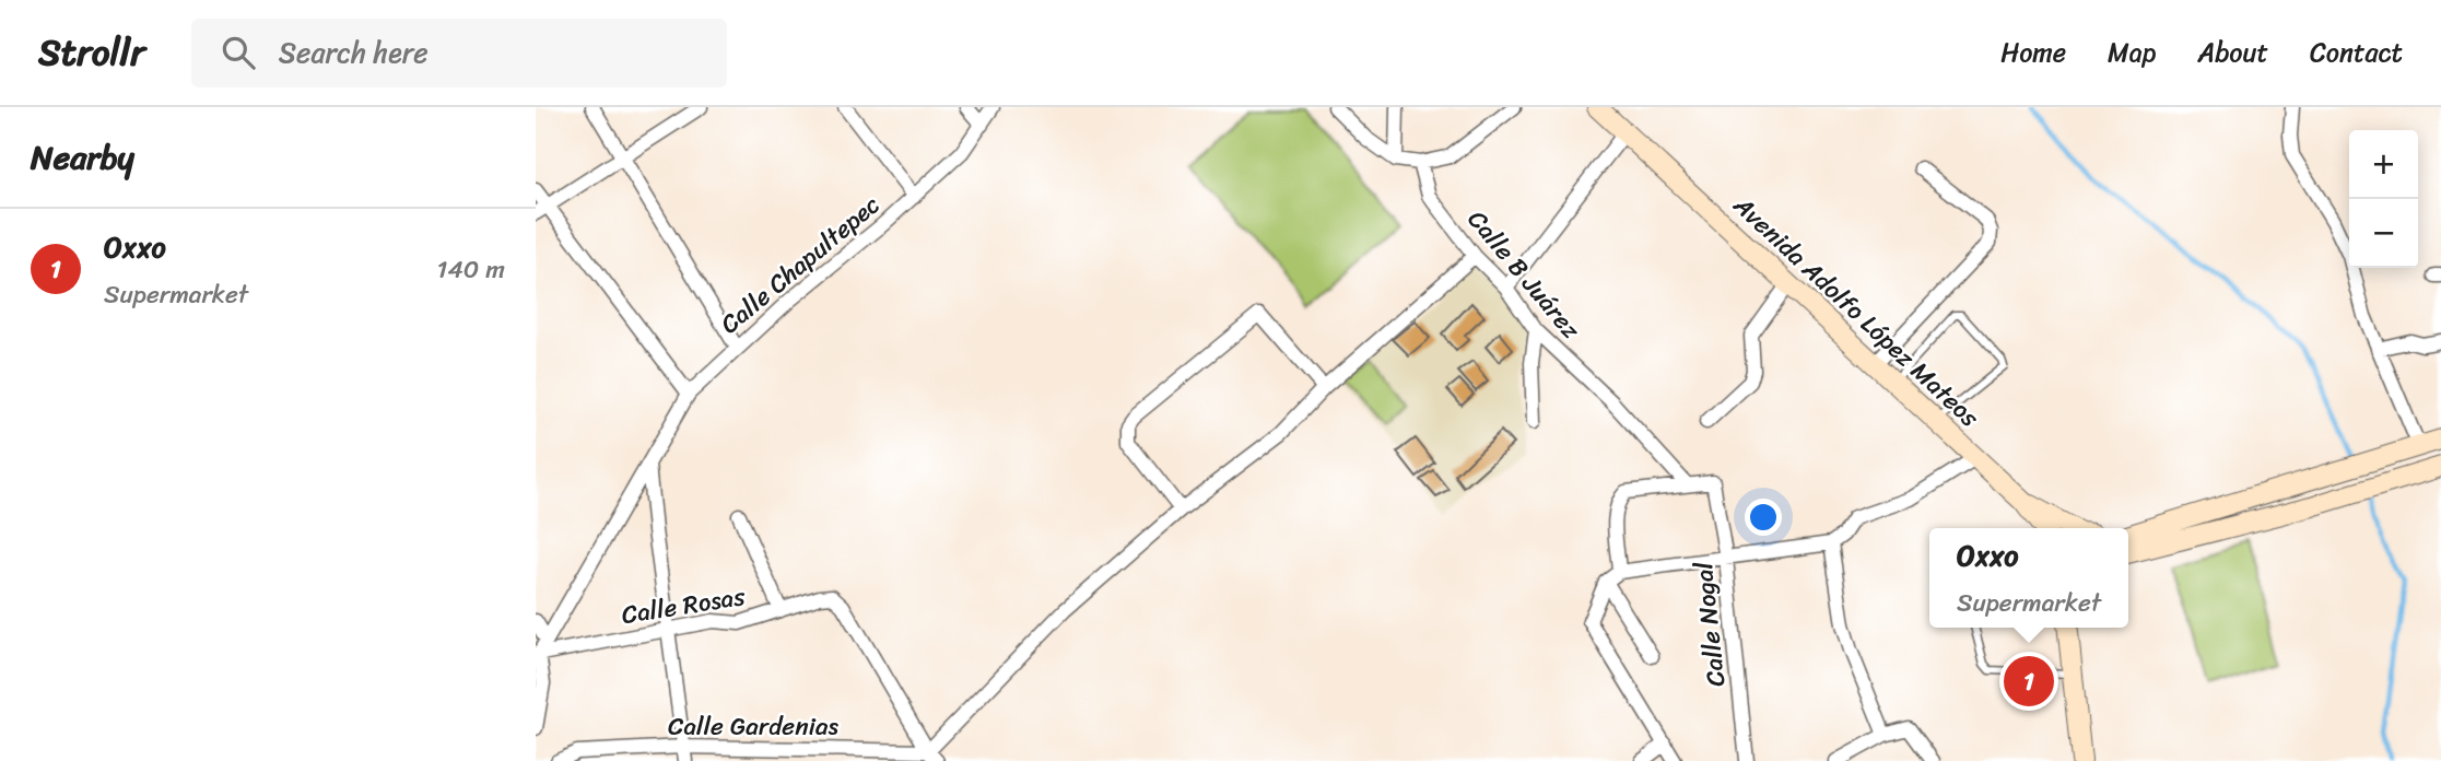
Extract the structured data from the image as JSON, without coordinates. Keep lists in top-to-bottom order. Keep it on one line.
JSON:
{"streets":{"main road":["Avenida Adolfo López Mateos"],"street":["Calle Chapultepec","Calle B Juárez","Calle Rosas","Calle Nogal","Calle Gardenias"]},"crossings":[["Calle Chapultepec","Calle Rosas"],["Calle B Juárez","Calle Nogal"],["Calle Rosas","Calle Gardenias"]],"page":{"header":"Strollr","search":"Search here","nav":["Home","Map","About","Contact"],"heading":"Nearby","map_buttons":["+","−"],"list":[{"mark":"1","name":"Oxxo","note":"Supermarket","value":"140 m"}],"popup":["Oxxo","Supermarket"],"pins":"1"}}
